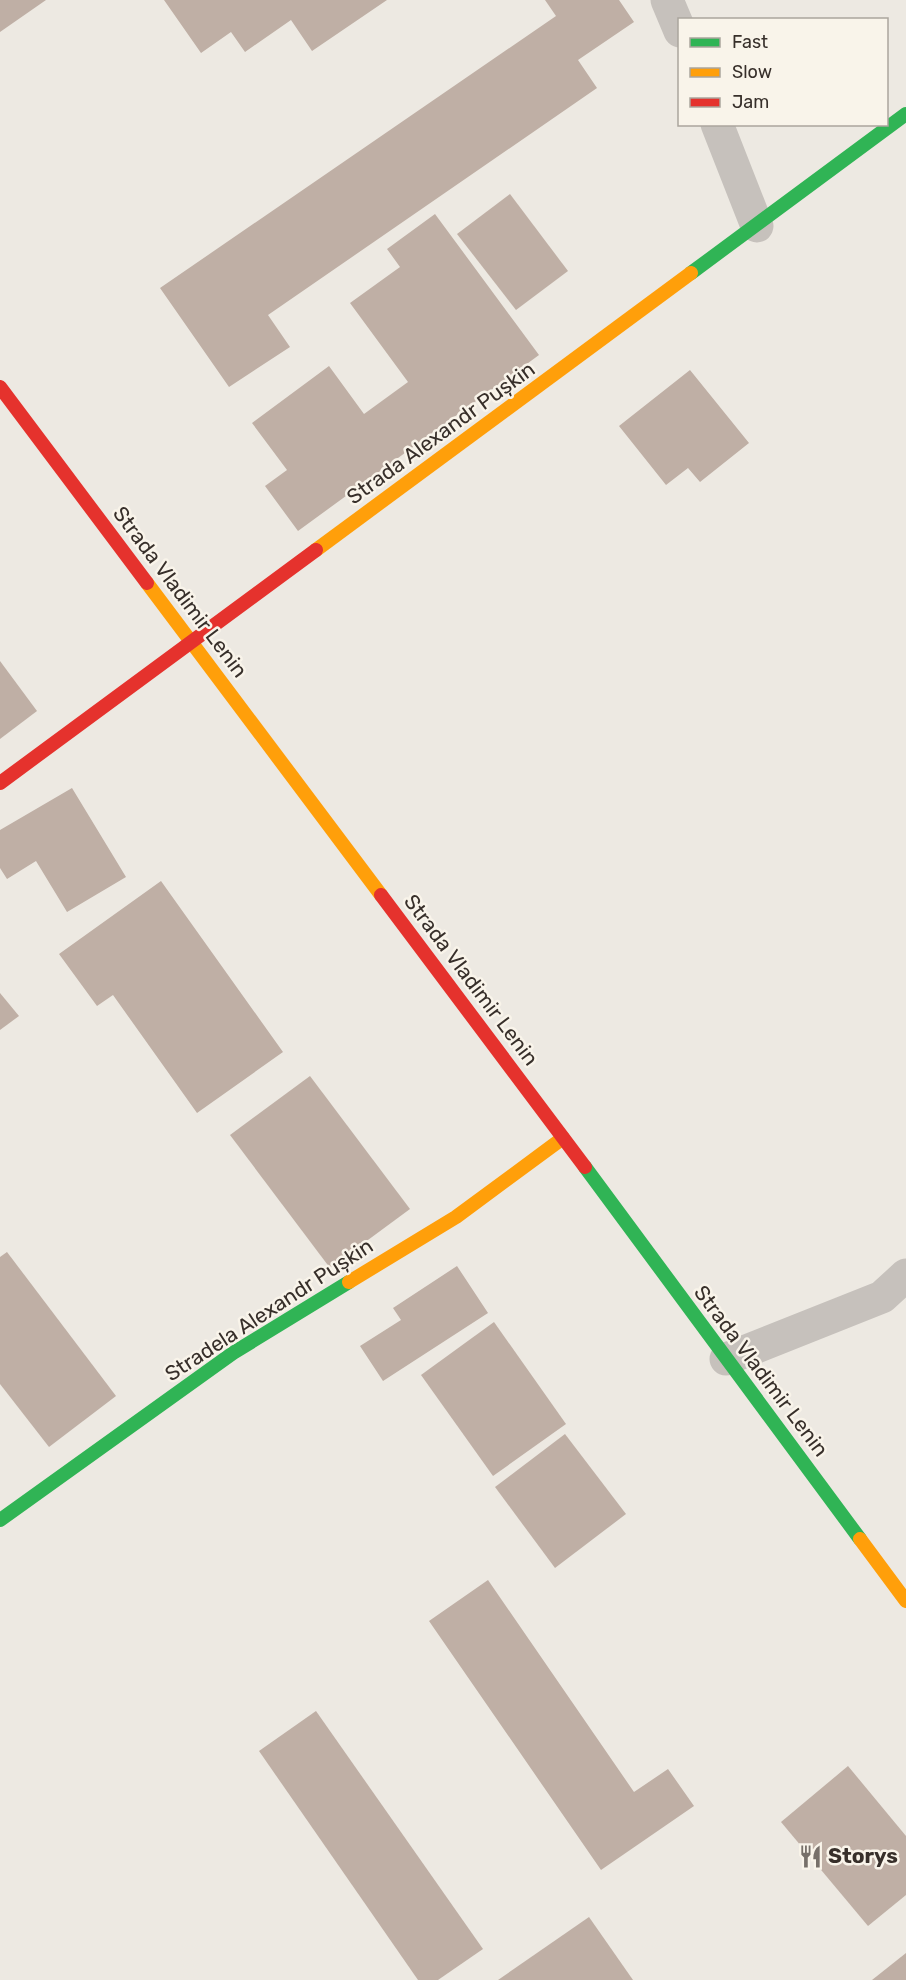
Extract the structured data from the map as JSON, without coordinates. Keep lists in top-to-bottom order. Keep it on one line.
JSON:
{"streets":{"street":["Strada Alexandr Pușkin","Strada Vladimir Lenin","Stradela Alexandr Pușkin"]},"crossings":[["Strada Alexandr Pușkin","Strada Vladimir Lenin"],["Strada Vladimir Lenin","Stradela Alexandr Pușkin"]],"places":{"restaurant":["Storys"]},"legend":["Fast","Slow","Jam"]}
